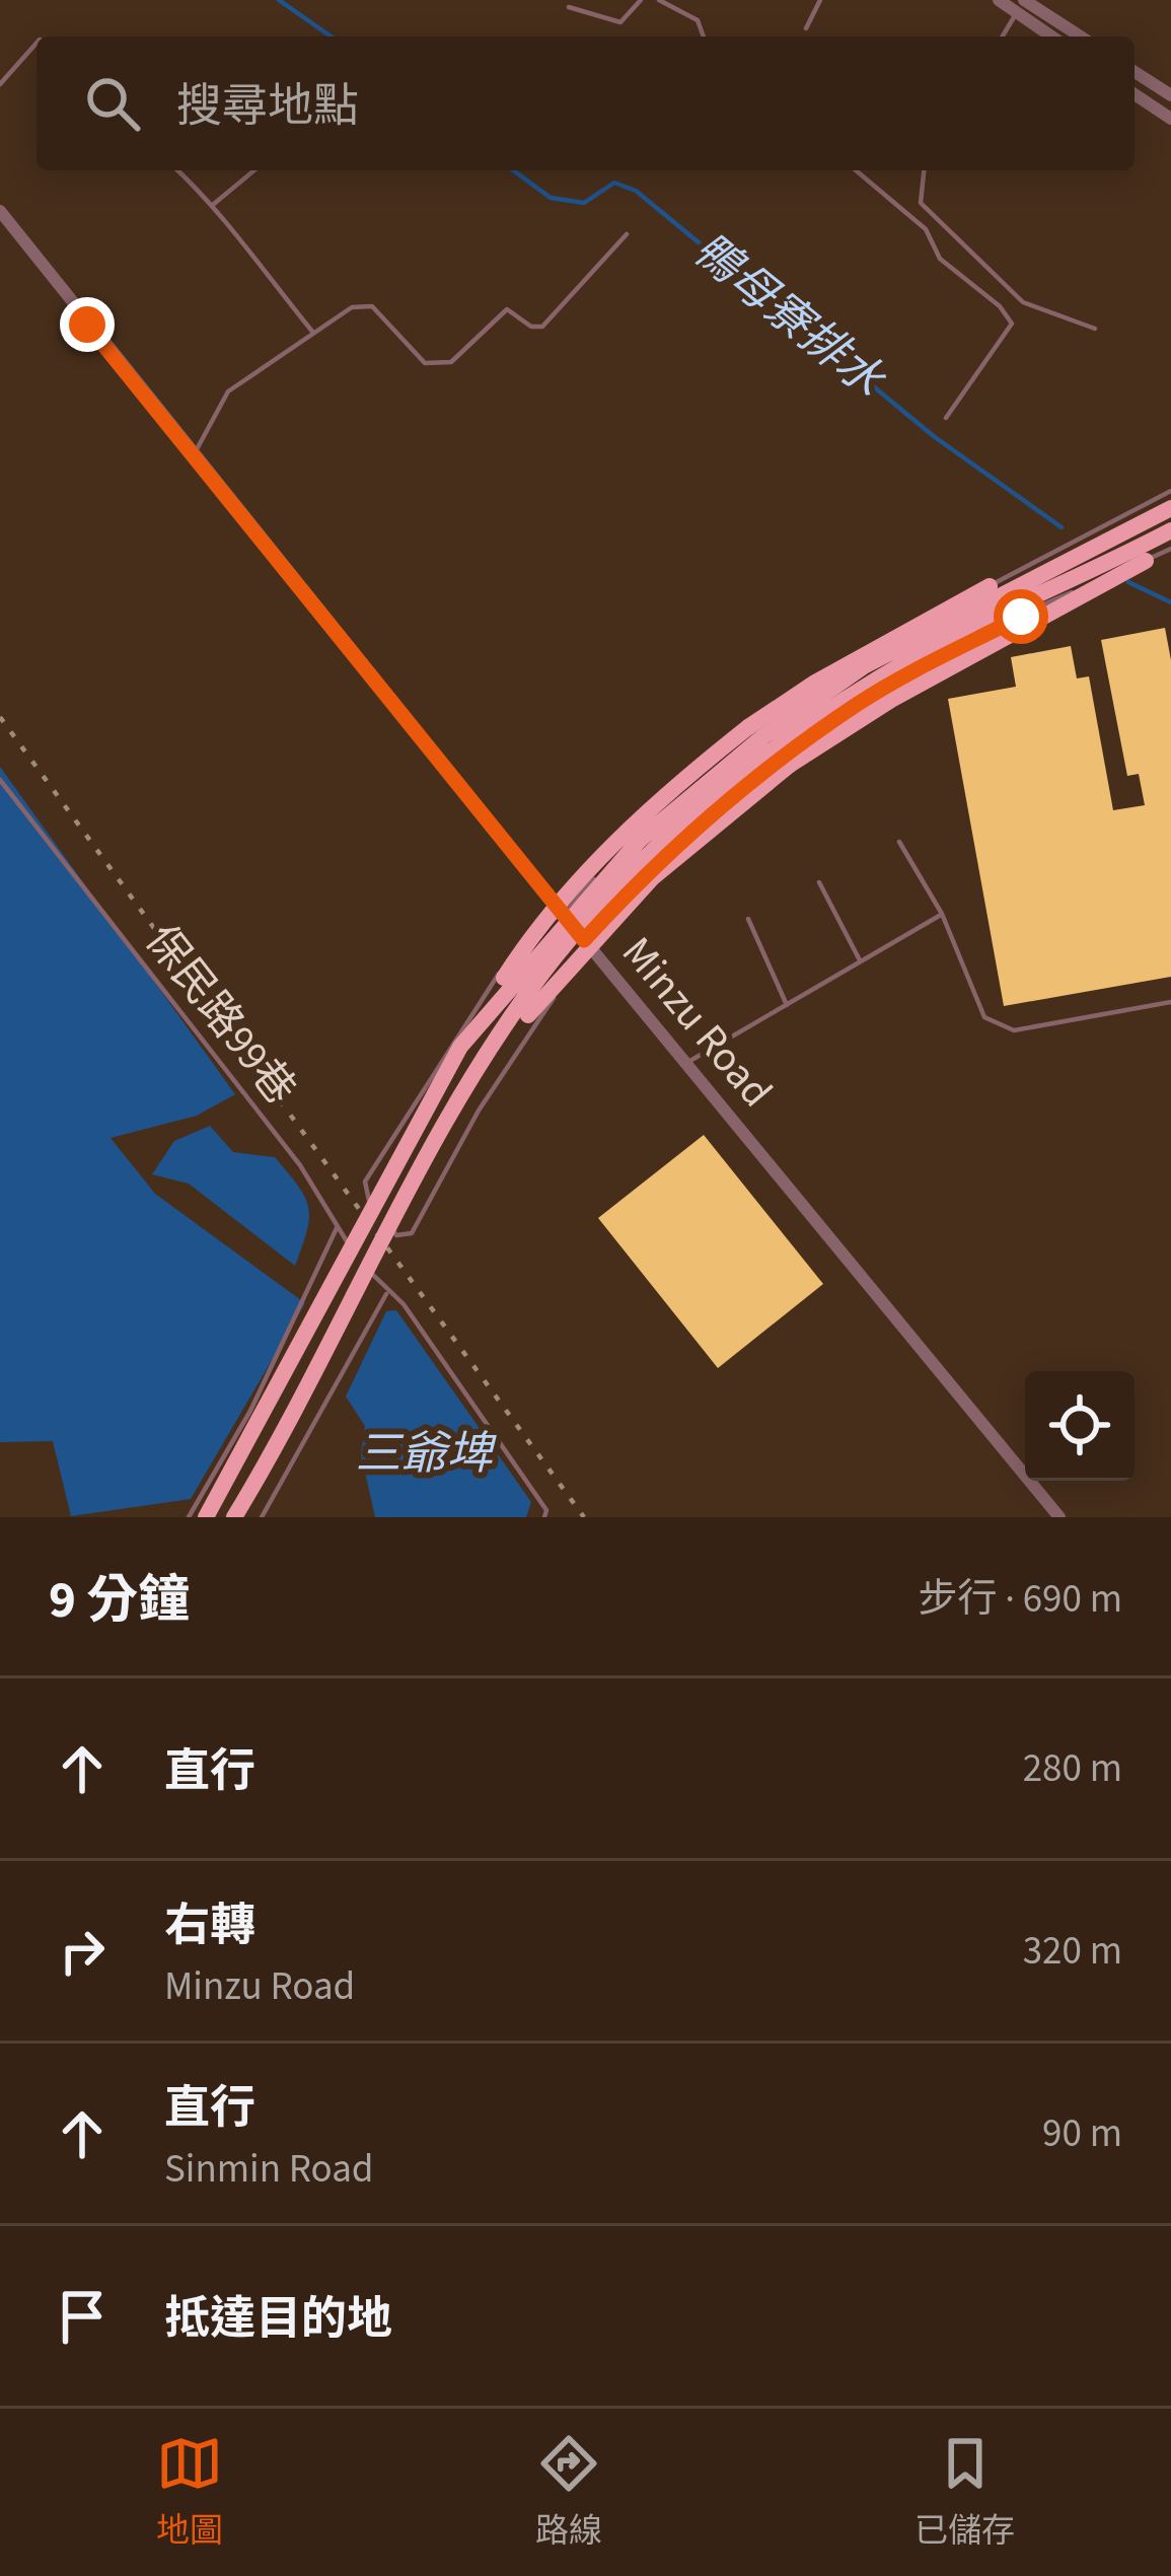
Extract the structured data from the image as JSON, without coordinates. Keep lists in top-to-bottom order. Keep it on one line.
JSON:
{"streets":{"street":["Minzu Road"],"lane":["保民路99巷"]},"water":["鴨母寮排水","三爺埤"],"page":{"search":"搜尋地點","heading":["9 分鐘","步行 · 690 m"],"list":[["直行","280 m"],["右轉","Minzu Road","320 m"],["直行","Sinmin Road","90 m"],"抵達目的地"],"nav":["地圖","路線","已儲存"]}}
